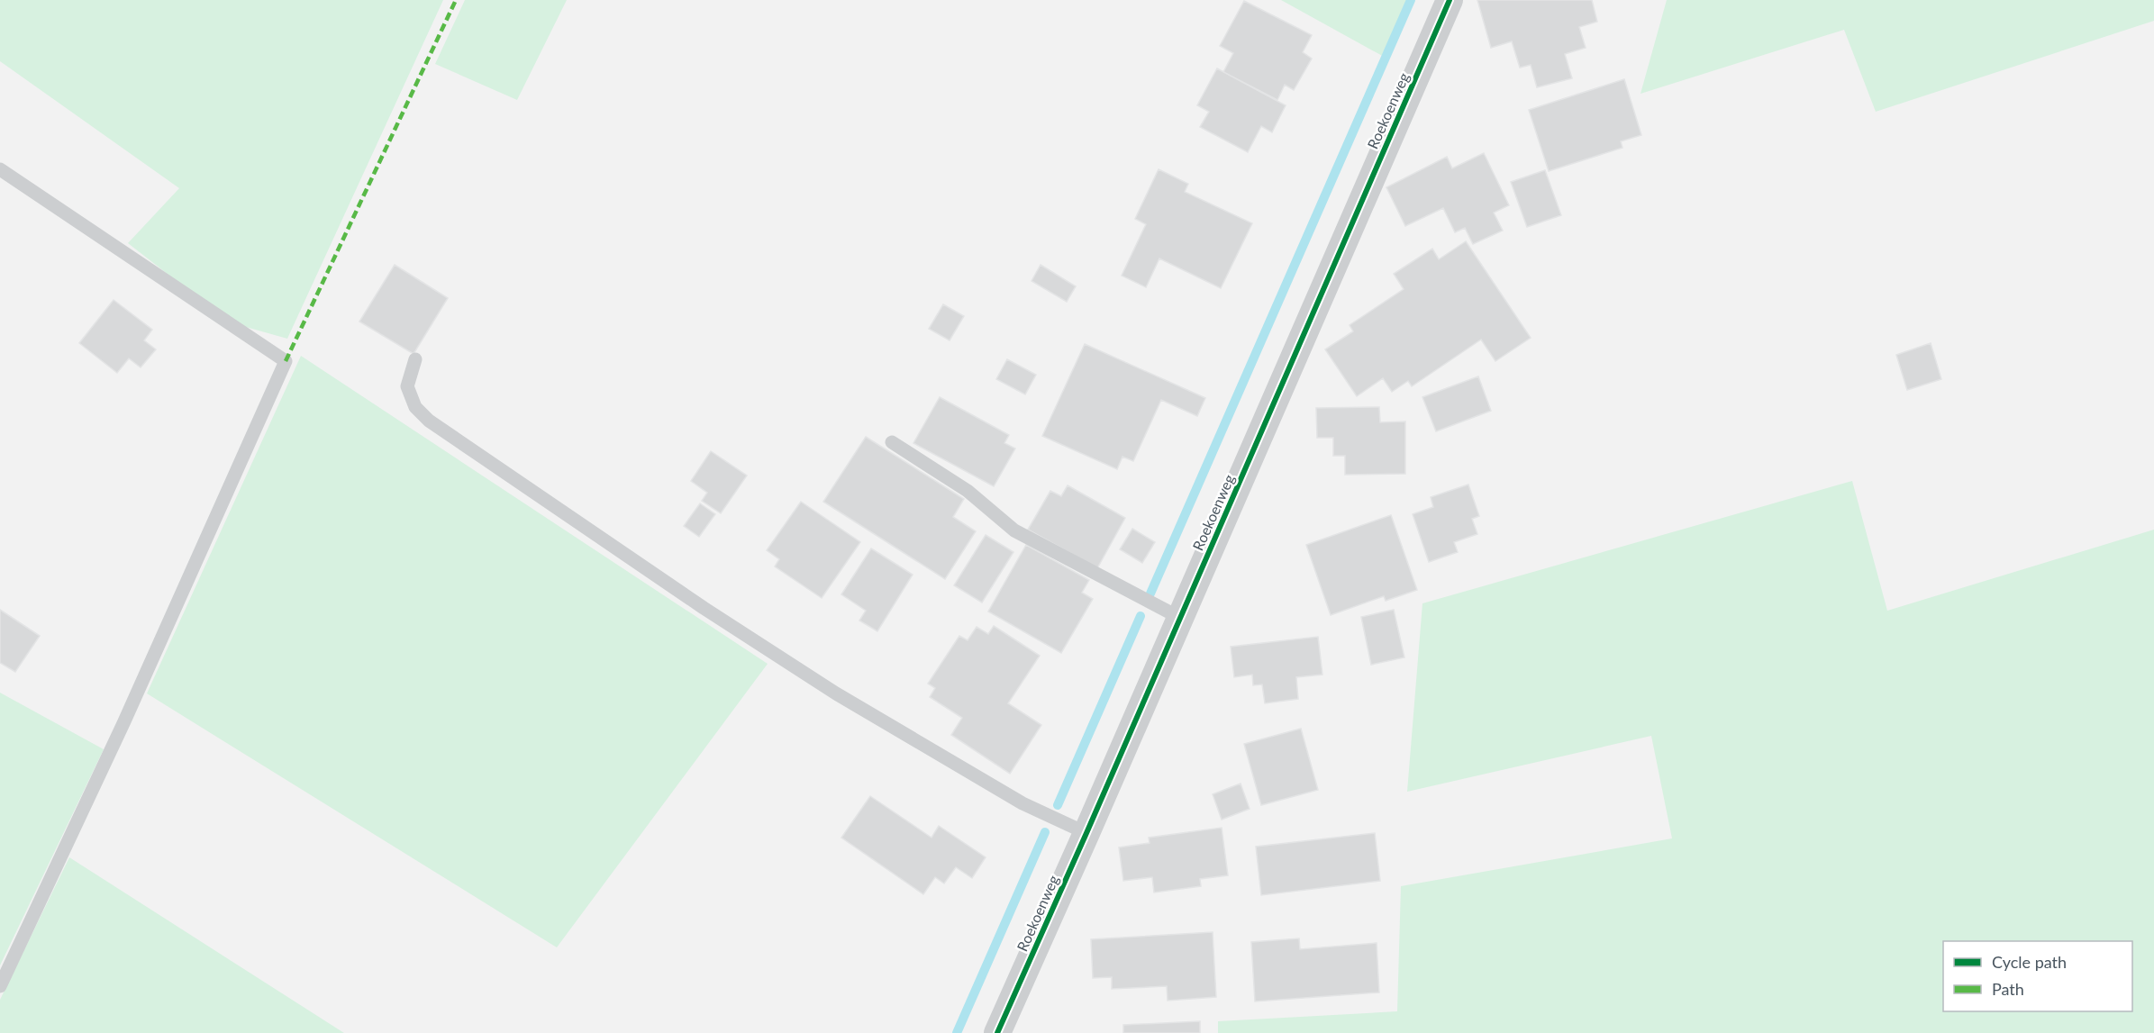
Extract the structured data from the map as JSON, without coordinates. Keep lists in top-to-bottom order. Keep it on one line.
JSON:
{"streets":{"street":["Roekoenweg"]},"legend":["Cycle path","Path"]}
